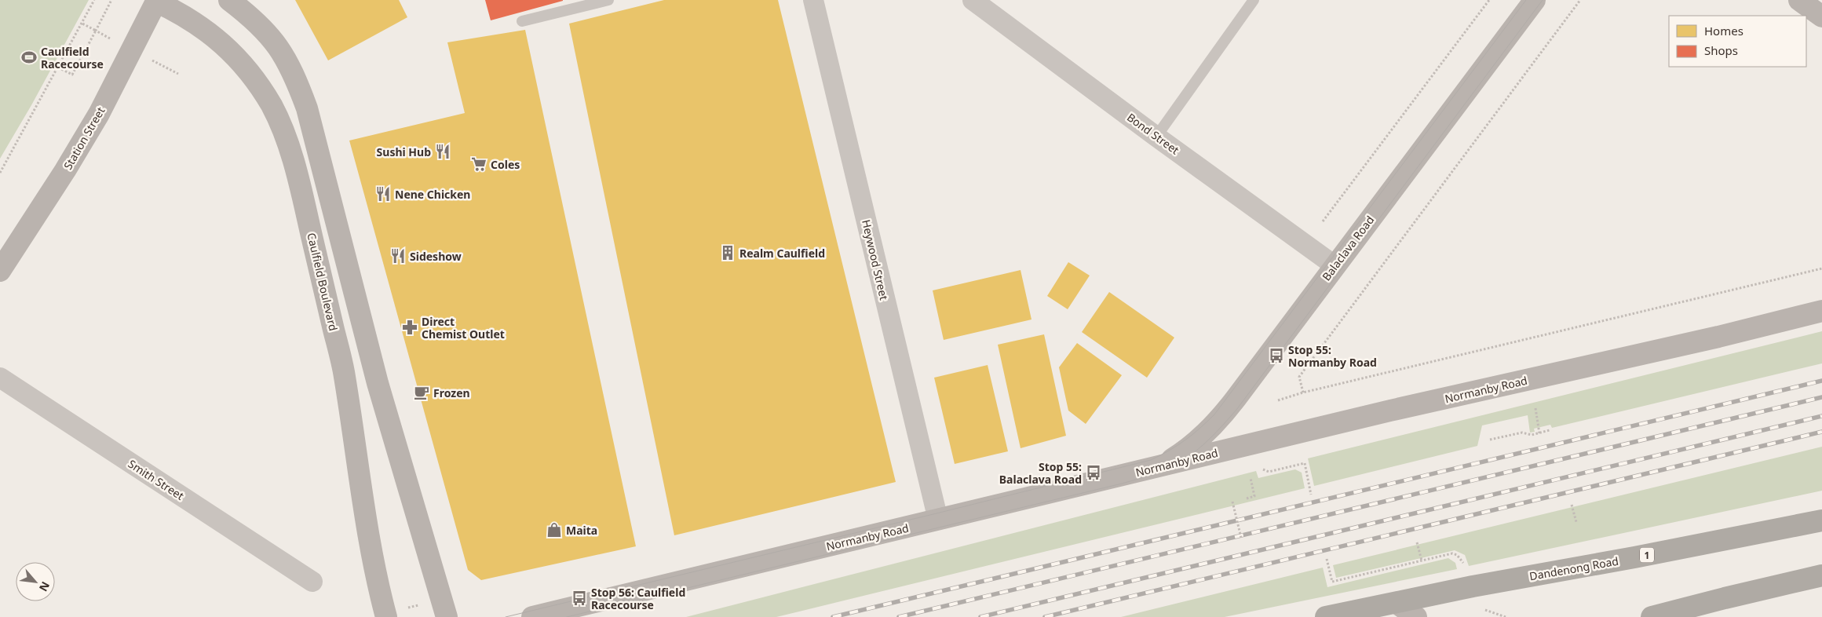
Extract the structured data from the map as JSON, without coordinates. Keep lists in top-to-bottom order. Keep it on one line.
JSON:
{"streets":{"highway":["1","Dandenong Road"],"street":["Bond Street","Station Street","Balaclava Road","Heywood Street","Caulfield Boulevard","Normanby Road","Smith Street"]},"crossings":[["Bond Street","Balaclava Road"],["Station Street","Caulfield Boulevard"],["Balaclava Road","Normanby Road"],["Heywood Street","Normanby Road"]],"places":{"sports":["Caulfield Racecourse"],"restaurant":["Sushi Hub","Nene Chicken","Sideshow"],"supermarket":["Coles"],"building":["Realm Caulfield"],"pharmacy":["Direct Chemist Outlet"],"bus stop":["Stop 55: Normanby Road","Stop 55: Balaclava Road","Stop 56: Caulfield Racecourse"],"cafe":["Frozen"],"shop":["Maita"]},"legend":["Homes","Shops"],"north":"bottom right"}
